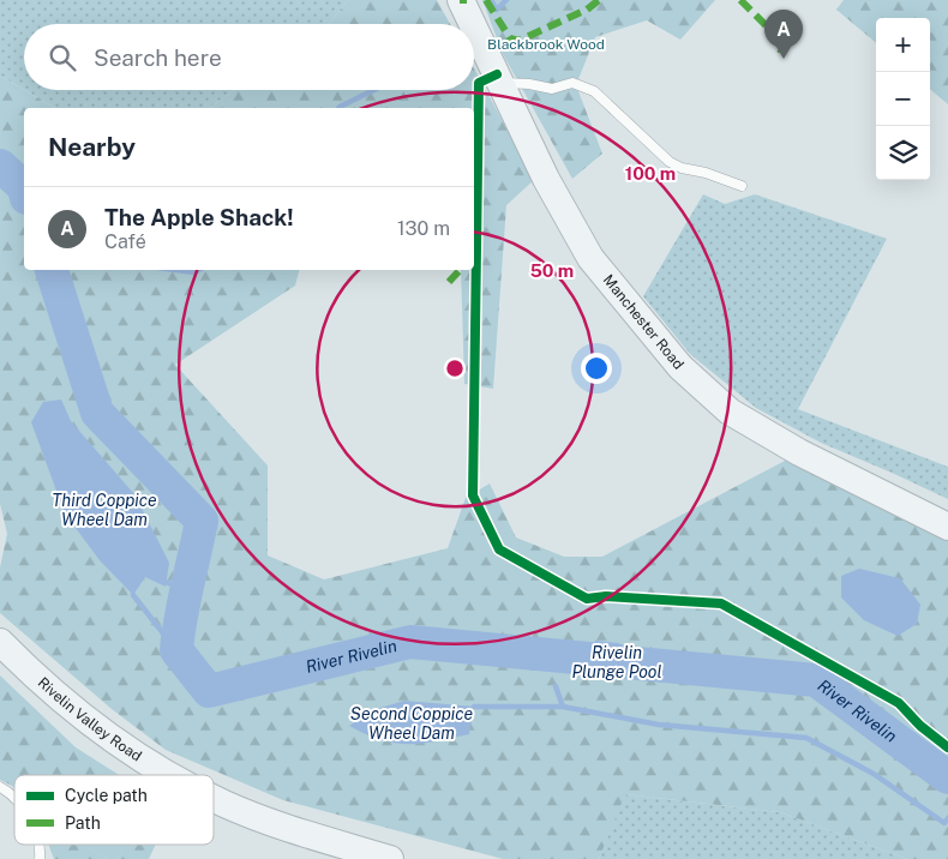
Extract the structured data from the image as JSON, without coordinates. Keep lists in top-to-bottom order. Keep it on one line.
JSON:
{"streets":{"main road":["Manchester Road","Rivelin Valley Road"]},"water":["Third Coppice Wheel Dam","Rivelin Plunge Pool","River Rivelin","Second Coppice Wheel Dam"],"parks":["Blackbrook Wood"],"legend":["Cycle path","Path"],"page":{"pins":"A","map_buttons":["+","−"],"search":"Search here","heading":"Nearby","list":[{"mark":"A","name":"The Apple Shack!","note":"Café","value":"130 m"}]},"rings":["100 m","50 m"]}
